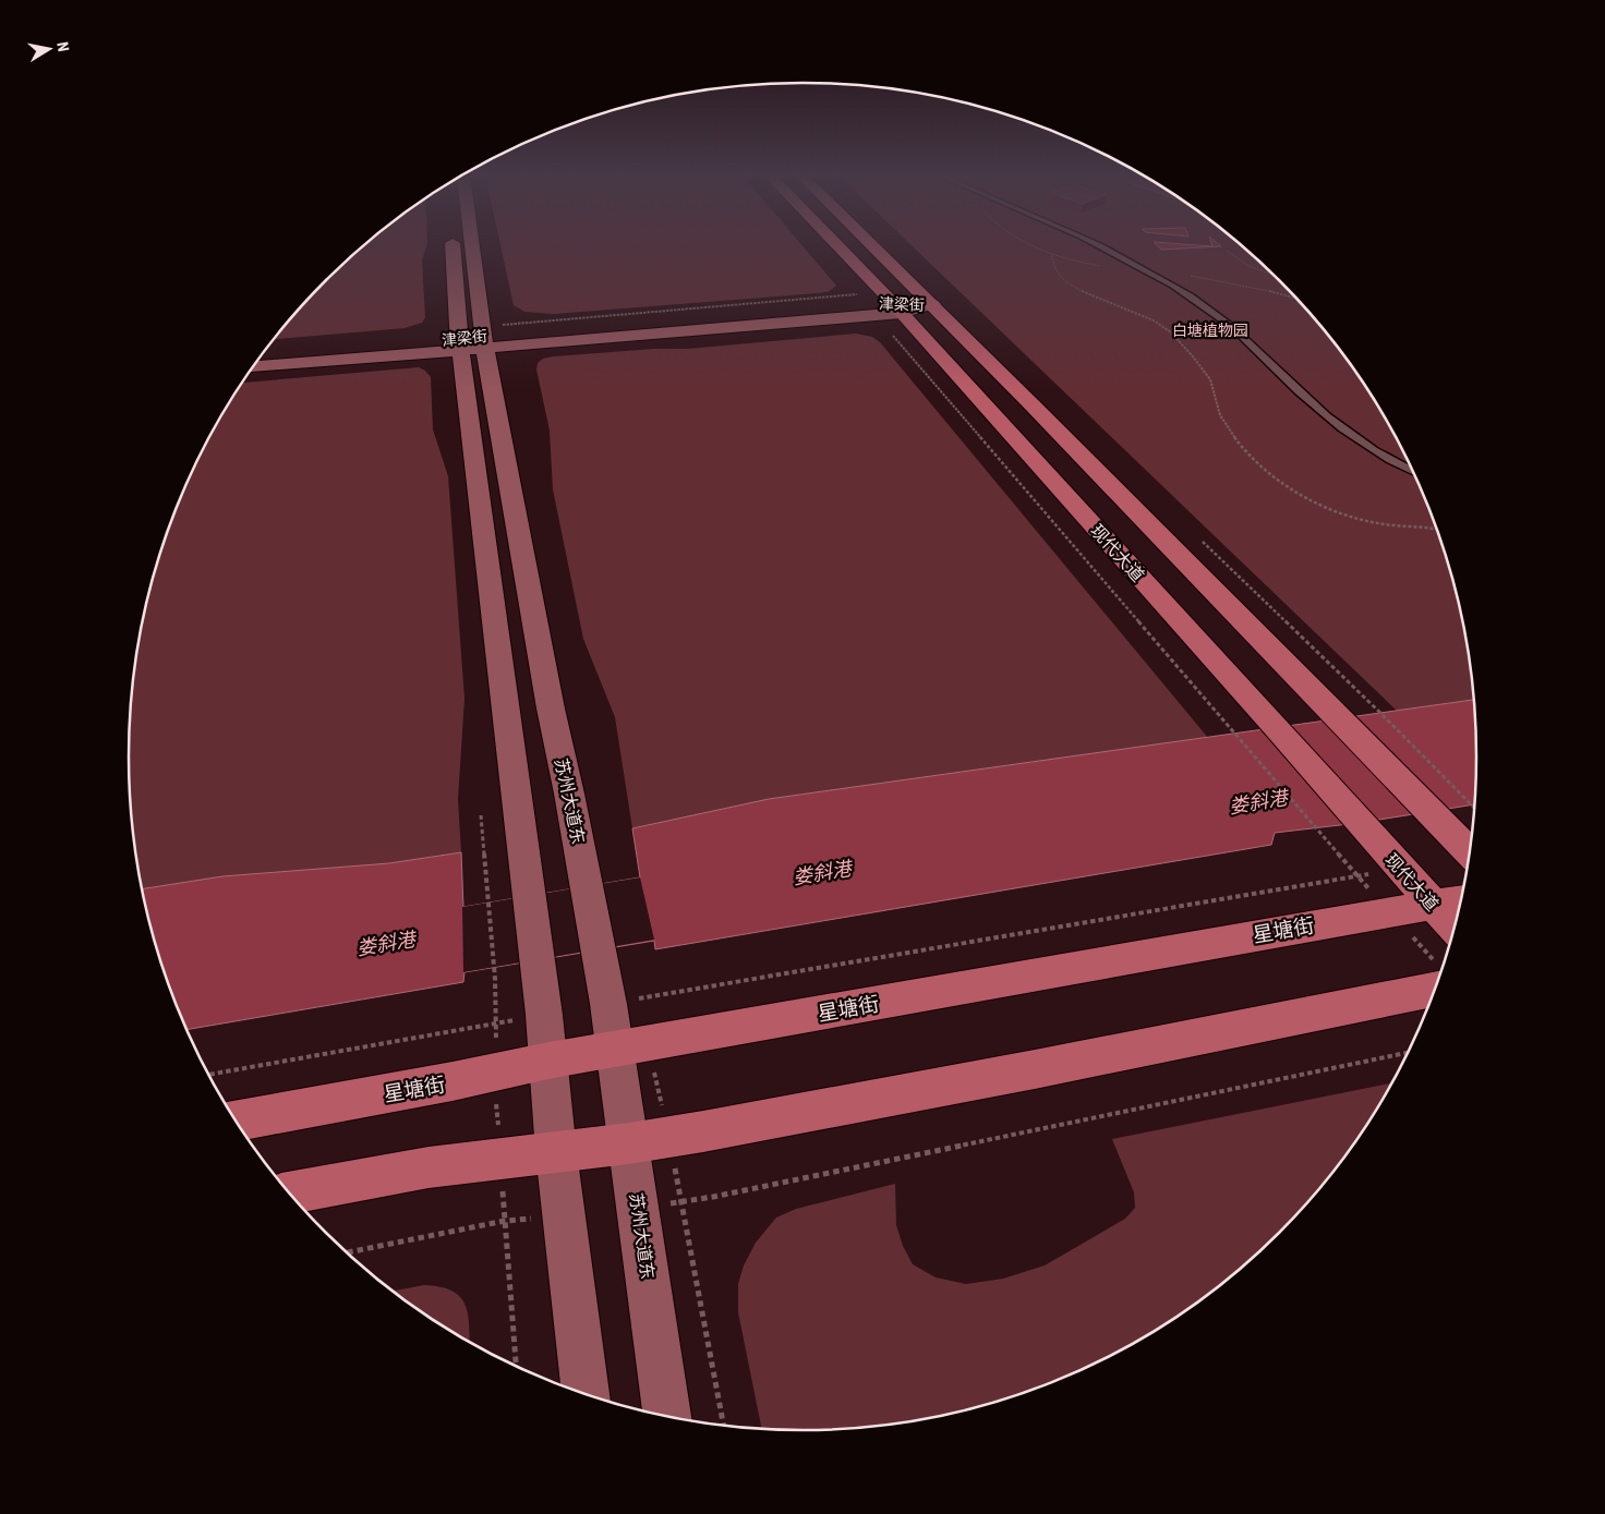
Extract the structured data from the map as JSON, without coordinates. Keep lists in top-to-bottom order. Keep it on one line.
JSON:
{"streets":{"main road":["津梁街","现代大道","苏州大道东","星塘街"]},"crossings":[["津梁街","现代大道"],["津梁街","苏州大道东"],["现代大道","星塘街"],["苏州大道东","星塘街"]],"water":["娄斜港"],"parks":["白塘植物园"],"north":"right"}
